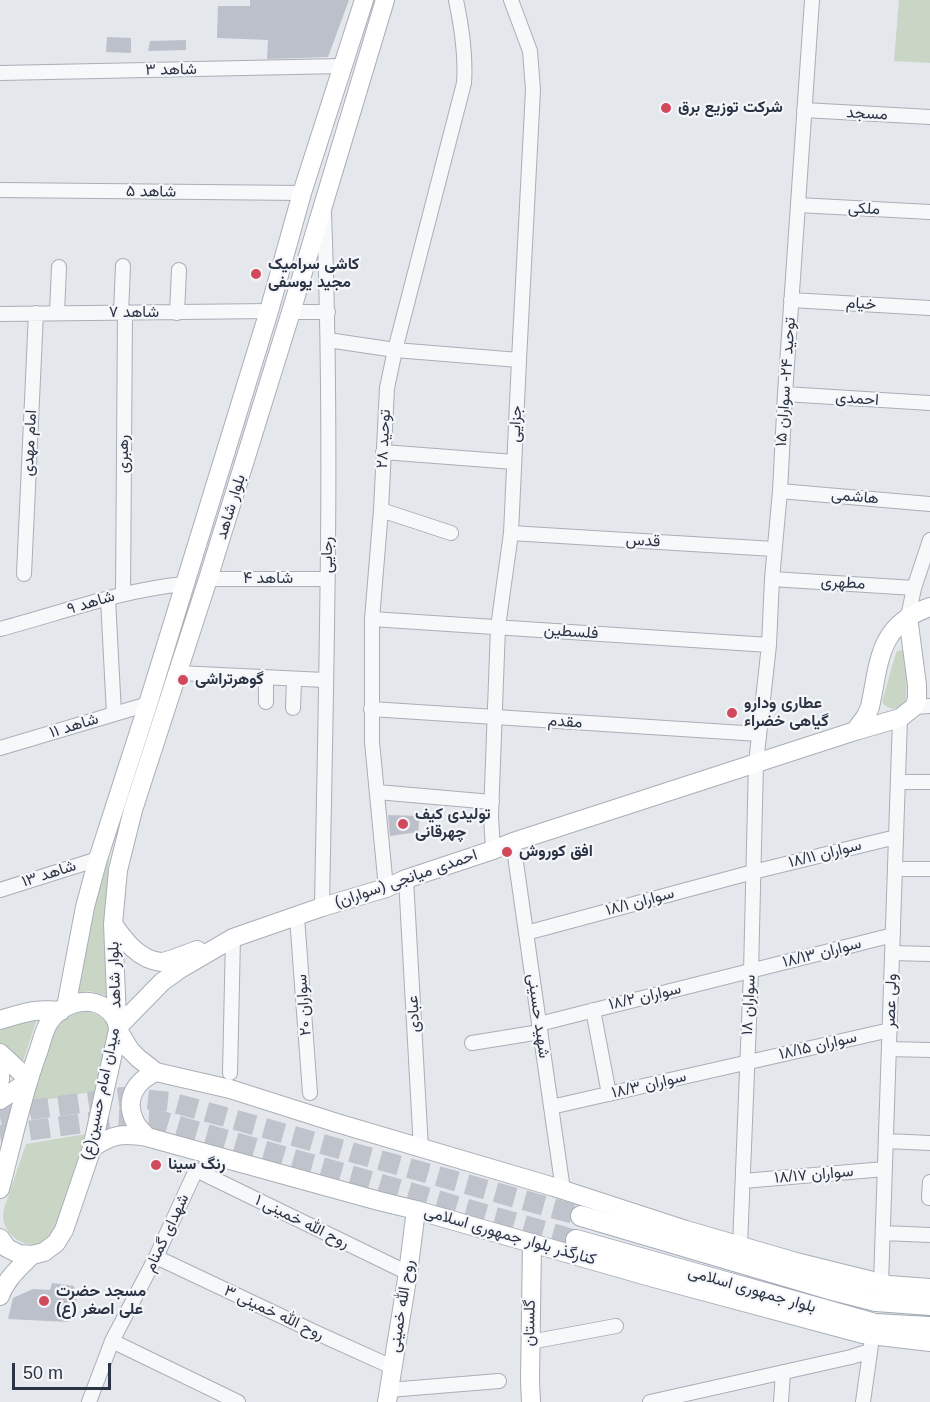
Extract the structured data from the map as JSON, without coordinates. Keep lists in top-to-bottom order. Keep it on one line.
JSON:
{"streets":{"main road":["بلوار شاهد","احمدی میانجی (سواران)","میدان امام حسین(ع)","کنارگذر بلوار جمهوری اسلامی","بلوار جمهوری اسلامی","روح الله خمینی","گلستان"],"street":["شاهد ۳","مسجد","شاهد ۵","ملکی","خیام","شاهد ۷","توحید ۲۴- سواران ۱۵","احمدی","جزایی","توحید ۲۸","امام مهدی","رهبری","هاشمی","قدس","رجایی","شاهد ۴","مطهری","شاهد ۹","فلسطین","مقدم","شاهد ۱۱","سواران ۱۸/۱۱","شاهد ۱۳","سواران ۱۸/۱","سواران ۱۸/۱۳","سواران ۱۸/۲","ولی عصر","سواران ۲۰","سواران ۱۸","عبادی","شهید حسینی","سواران ۱۸/۱۵","سواران ۱۸/۳","سواران ۱۸/۱۷","روح الله خمینی ۱","شهدای گمنام","روح الله خمینی ۳"]},"crossings":[["شاهد ۳","بلوار شاهد"],["مسجد","توحید ۲۴- سواران ۱۵"],["شاهد ۵","بلوار شاهد"],["ملکی","توحید ۲۴- سواران ۱۵"],["خیام","توحید ۲۴- سواران ۱۵"],["شاهد ۷","امام مهدی"],["شاهد ۷","رهبری"],["شاهد ۷","بلوار شاهد"],["توحید ۲۴- سواران ۱۵","احمدی"],["توحید ۲۴- سواران ۱۵","هاشمی"],["توحید ۲۴- سواران ۱۵","قدس"],["توحید ۲۴- سواران ۱۵","مطهری"],["توحید ۲۴- سواران ۱۵","فلسطین"],["توحید ۲۴- سواران ۱۵","مقدم"],["توحید ۲۴- سواران ۱۵","احمدی میانجی (سواران)"],["توحید ۲۴- سواران ۱۵","سواران ۱۸"],["جزایی","قدس"],["جزایی","فلسطین"],["جزایی","مقدم"],["جزایی","احمدی میانجی (سواران)"],["توحید ۲۸","فلسطین"],["توحید ۲۸","مقدم"],["توحید ۲۸","احمدی میانجی (سواران)"],["رهبری","شاهد ۹"],["بلوار شاهد","رجایی"],["بلوار شاهد","شاهد ۴"],["بلوار شاهد","شاهد ۹"],["بلوار شاهد","شاهد ۱۱"],["بلوار شاهد","شاهد ۱۳"],["بلوار شاهد","احمدی میانجی (سواران)"],["بلوار شاهد","میدان امام حسین(ع)"],["رجایی","شاهد ۴"],["رجایی","احمدی میانجی (سواران)"],["سواران ۱۸/۱۱","سواران ۱۸/۱"],["سواران ۱۸/۱۱","ولی عصر"],["سواران ۱۸/۱۱","سواران ۱۸"],["احمدی میانجی (سواران)","ولی عصر"],["احمدی میانجی (سواران)","سواران ۲۰"],["احمدی میانجی (سواران)","سواران ۱۸"],["احمدی میانجی (سواران)","عبادی"],["احمدی میانجی (سواران)","شهید حسینی"],["احمدی میانجی (سواران)","میدان امام حسین(ع)"],["سواران ۱۸/۱","سواران ۱۸"],["سواران ۱۸/۱","شهید حسینی"],["سواران ۱۸/۱۳","سواران ۱۸/۲"],["سواران ۱۸/۱۳","ولی عصر"],["سواران ۱۸/۱۳","سواران ۱۸"],["سواران ۱۸/۲","سواران ۱۸"],["سواران ۱۸/۲","شهید حسینی"],["ولی عصر","سواران ۱۸/۱۵"],["ولی عصر","سواران ۱۸/۱۷"],["سواران ۱۸","سواران ۱۸/۱۵"],["سواران ۱۸","سواران ۱۸/۳"],["سواران ۱۸","سواران ۱۸/۱۷"],["شهید حسینی","سواران ۱۸/۳"],["سواران ۱۸/۱۵","سواران ۱۸/۳"],["میدان امام حسین(ع)","کنارگذر بلوار جمهوری اسلامی"],["روح الله خمینی ۱","شهدای گمنام"],["روح الله خمینی ۱","روح الله خمینی"],["شهدای گمنام","روح الله خمینی ۳"],["کنارگذر بلوار جمهوری اسلامی","روح الله خمینی"],["کنارگذر بلوار جمهوری اسلامی","گلستان"],["روح الله خمینی","روح الله خمینی ۳"]],"places":["شرکت توزیع برق","کاشی سرامیک مجید یوسفی","گوهرتراشی","عطاری ودارو گیاهی خضراء","تولیدی کیف چهرقانی","افق کوروش","رنگ سینا","مسجد حضرت علی اصغر (ع)"],"scale_bar":"50 m"}
